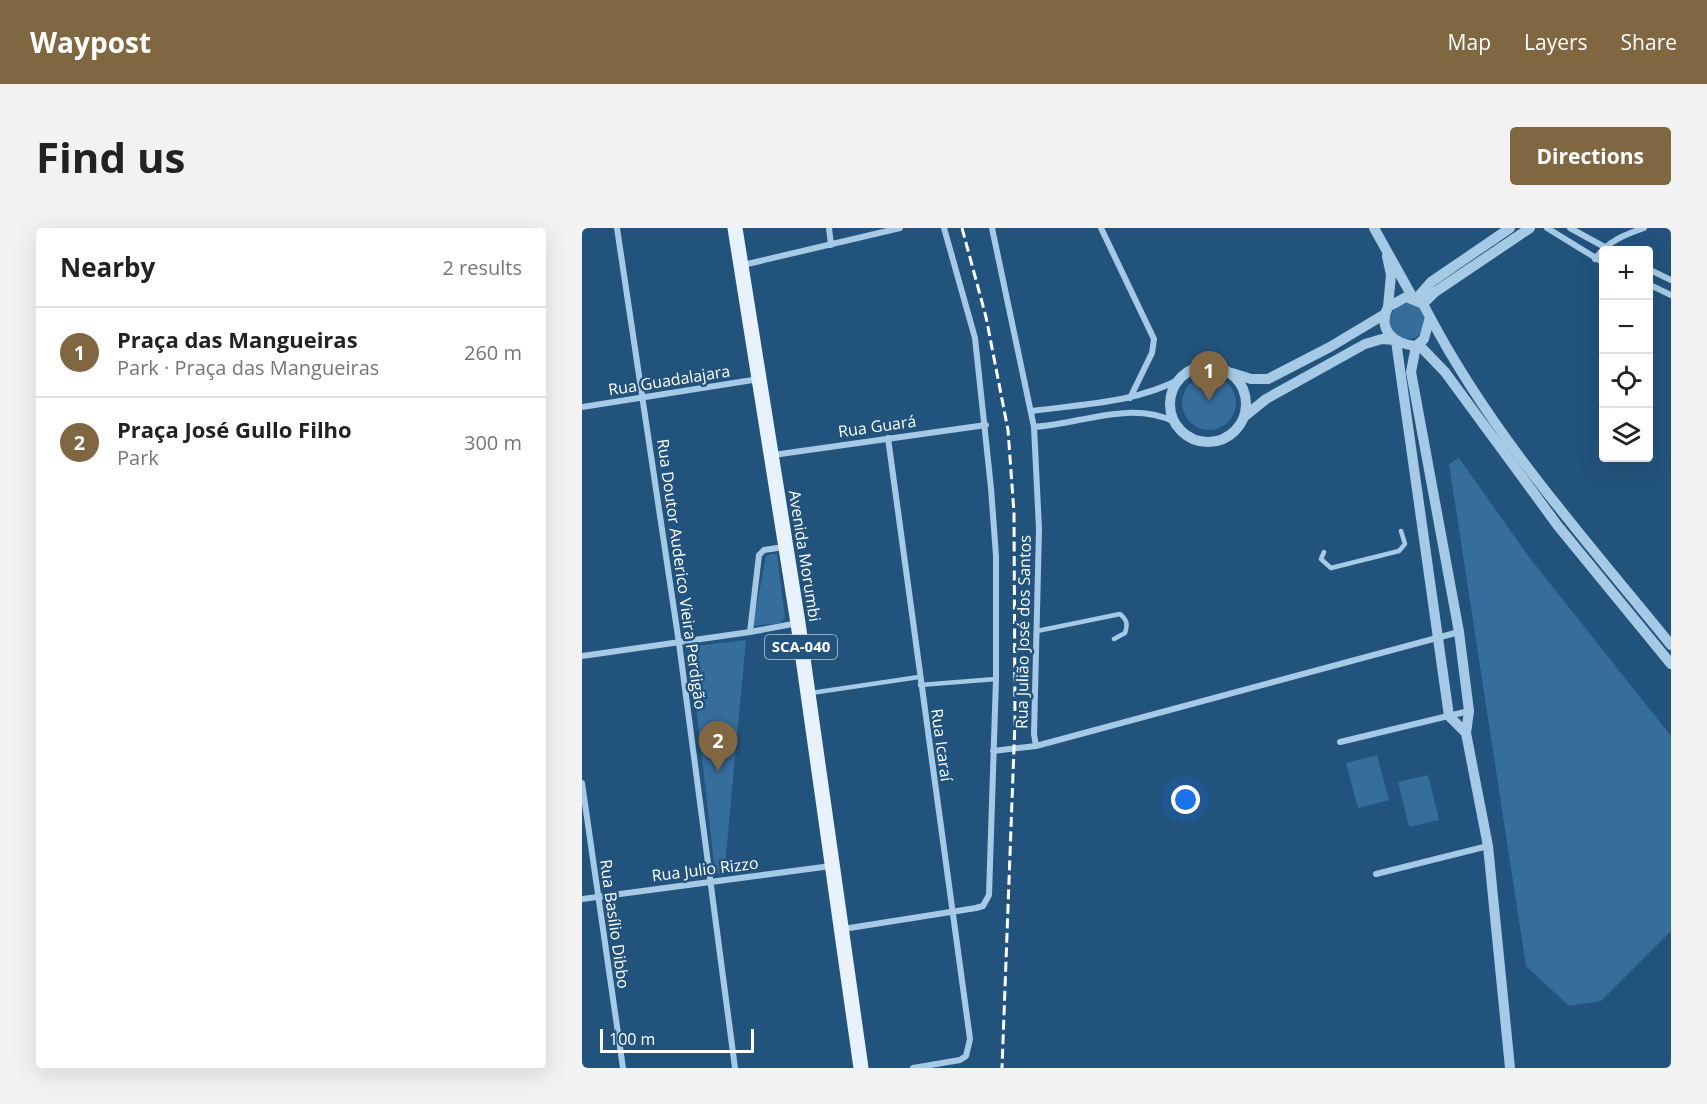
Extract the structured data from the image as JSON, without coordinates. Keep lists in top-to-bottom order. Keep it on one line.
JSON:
{"streets":{"main road":["Avenida Morumbi","SCA-040"],"street":["Rua Guadalajara","Rua Guará","Rua Doutor Auderico Vieira Perdigão","Rua Julião José dos Santos","Rua Icaraí","Rua Julio Rizzo","Rua Basílio Dibbo"]},"crossings":[["Rua Guadalajara","Avenida Morumbi"],["Rua Guadalajara","Rua Doutor Auderico Vieira Perdigão"],["Rua Guará","Avenida Morumbi"],["Rua Guará","Rua Icaraí"],["Avenida Morumbi","Rua Julio Rizzo"],["Rua Doutor Auderico Vieira Perdigão","Rua Julio Rizzo"],["Rua Julio Rizzo","Rua Basílio Dibbo"]],"scale_bar":"100 m","page":{"header":"Waypost","nav":["Map","Layers","Share"],"buttons":"Directions","title":"Find us","heading":["Nearby","2 results"],"map_buttons":["+","−"],"list":[{"mark":"1","name":"Praça das Mangueiras","note":"Park · Praça das Mangueiras","value":"260 m"},{"mark":"2","name":"Praça José Gullo Filho","note":"Park","value":"300 m"}],"pins":["1","2"],"scale":"100 m"}}
